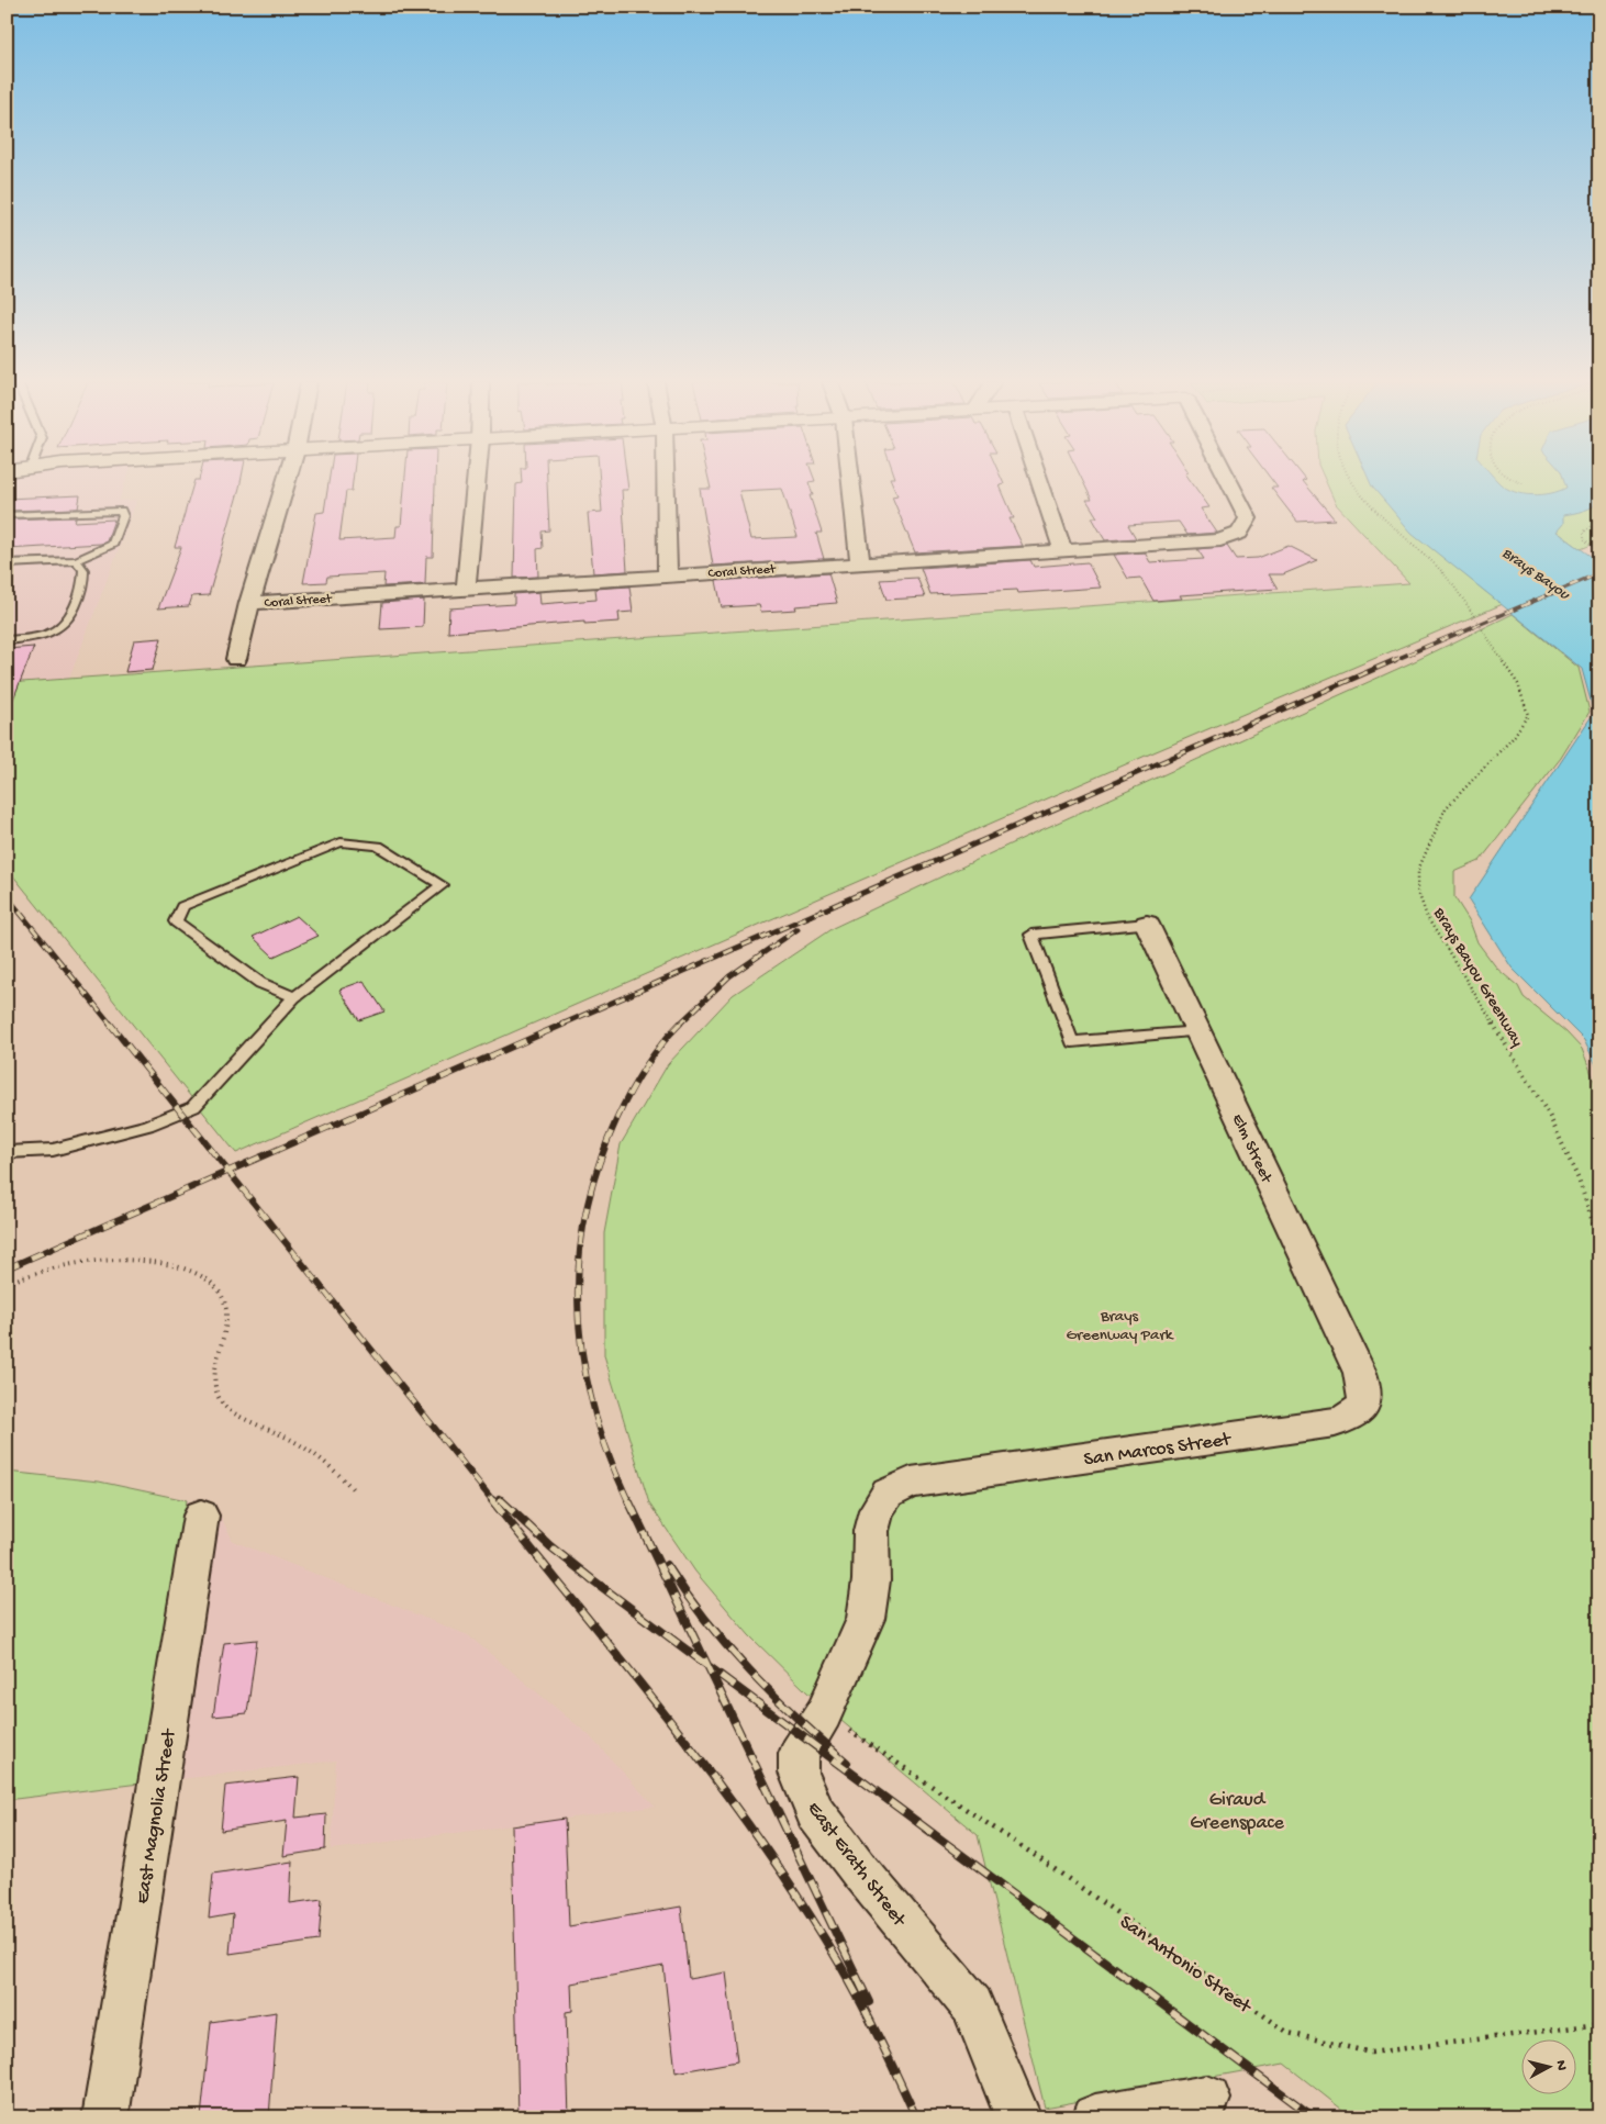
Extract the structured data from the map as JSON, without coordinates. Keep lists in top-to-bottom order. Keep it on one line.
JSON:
{"streets":{"street":["Coral Street","Elm Street","San Marcos Street","East Magnolia Street","East Erath Street"],"path":["Brays Bayou Greenway","San Antonio Street"]},"crossings":[["Elm Street","San Marcos Street"],["San Marcos Street","East Erath Street"],["East Erath Street","San Antonio Street"]],"water":["Brays Bayou"],"parks":["Brays Greenway Park","Giraud Greenspace"],"north":"right"}
